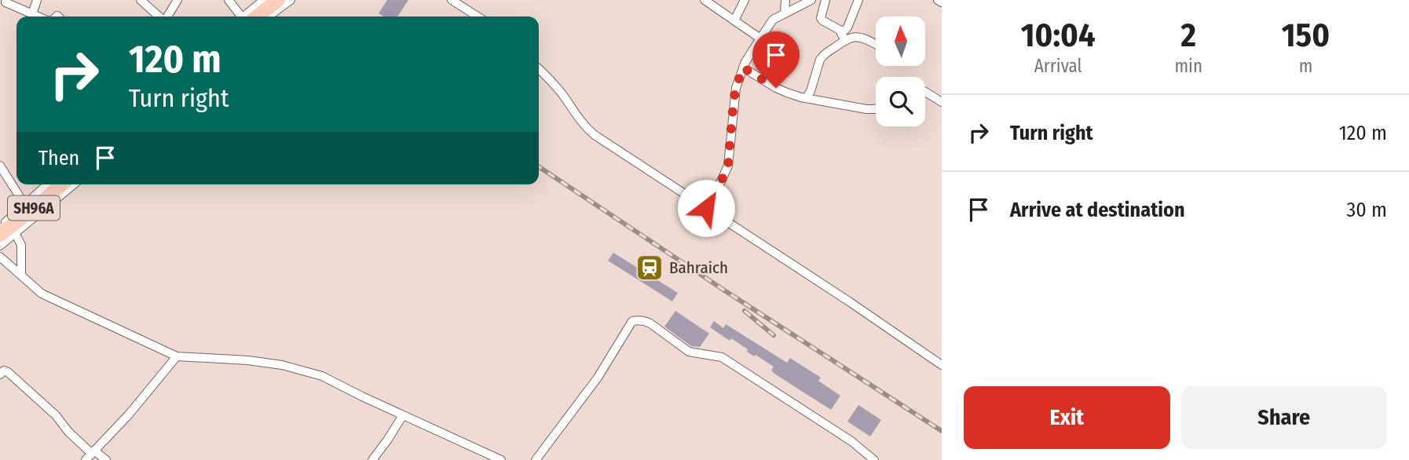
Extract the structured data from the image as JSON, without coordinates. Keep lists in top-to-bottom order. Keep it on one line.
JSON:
{"streets":{"main road":["SH96A"]},"places":{"station":["Bahraich"]},"north":"top","page":{"eta":["10:04","Arrival","2","min","150","m"],"turn":["120 m","Turn right"],"list":[{"name":"Turn right","value":"120 m"},{"name":"Arrive at destination","value":"30 m"}],"then":"Then","buttons":["Exit","Share"]}}
